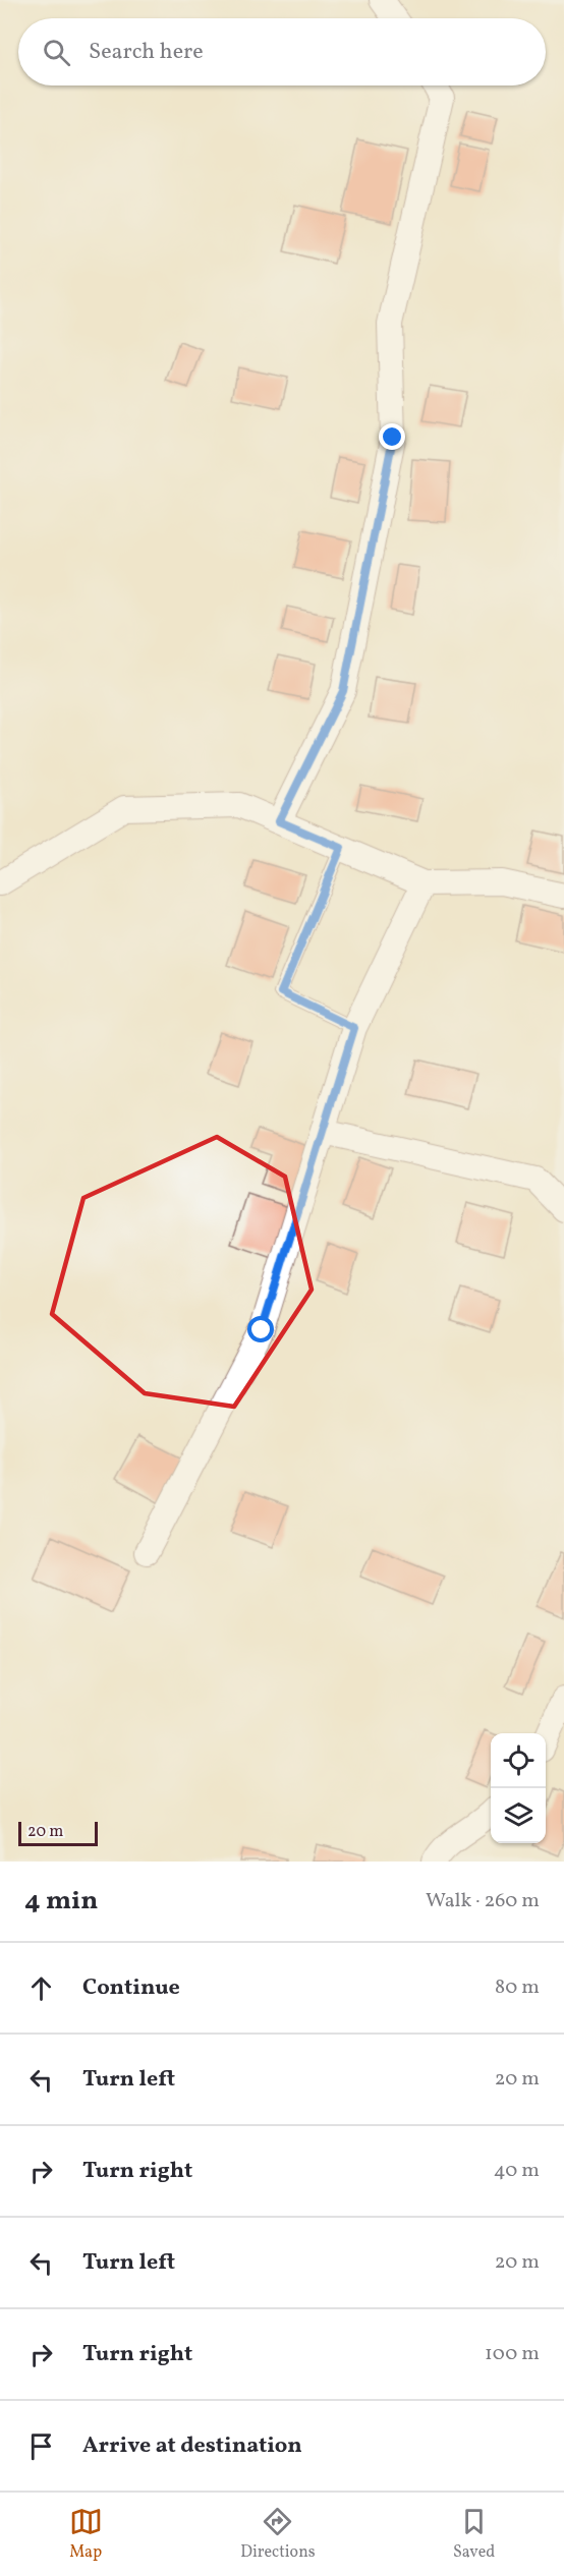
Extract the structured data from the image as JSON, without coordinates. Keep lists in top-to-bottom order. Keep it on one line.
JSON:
{"scale_bar":"20 m","page":{"search":"Search here","scale":"20 m","heading":["4 min","Walk · 260 m"],"list":[["Continue","80 m"],["Turn left","20 m"],["Turn right","40 m"],["Turn left","20 m"],["Turn right","100 m"],"Arrive at destination"],"nav":["Map","Directions","Saved"]}}
